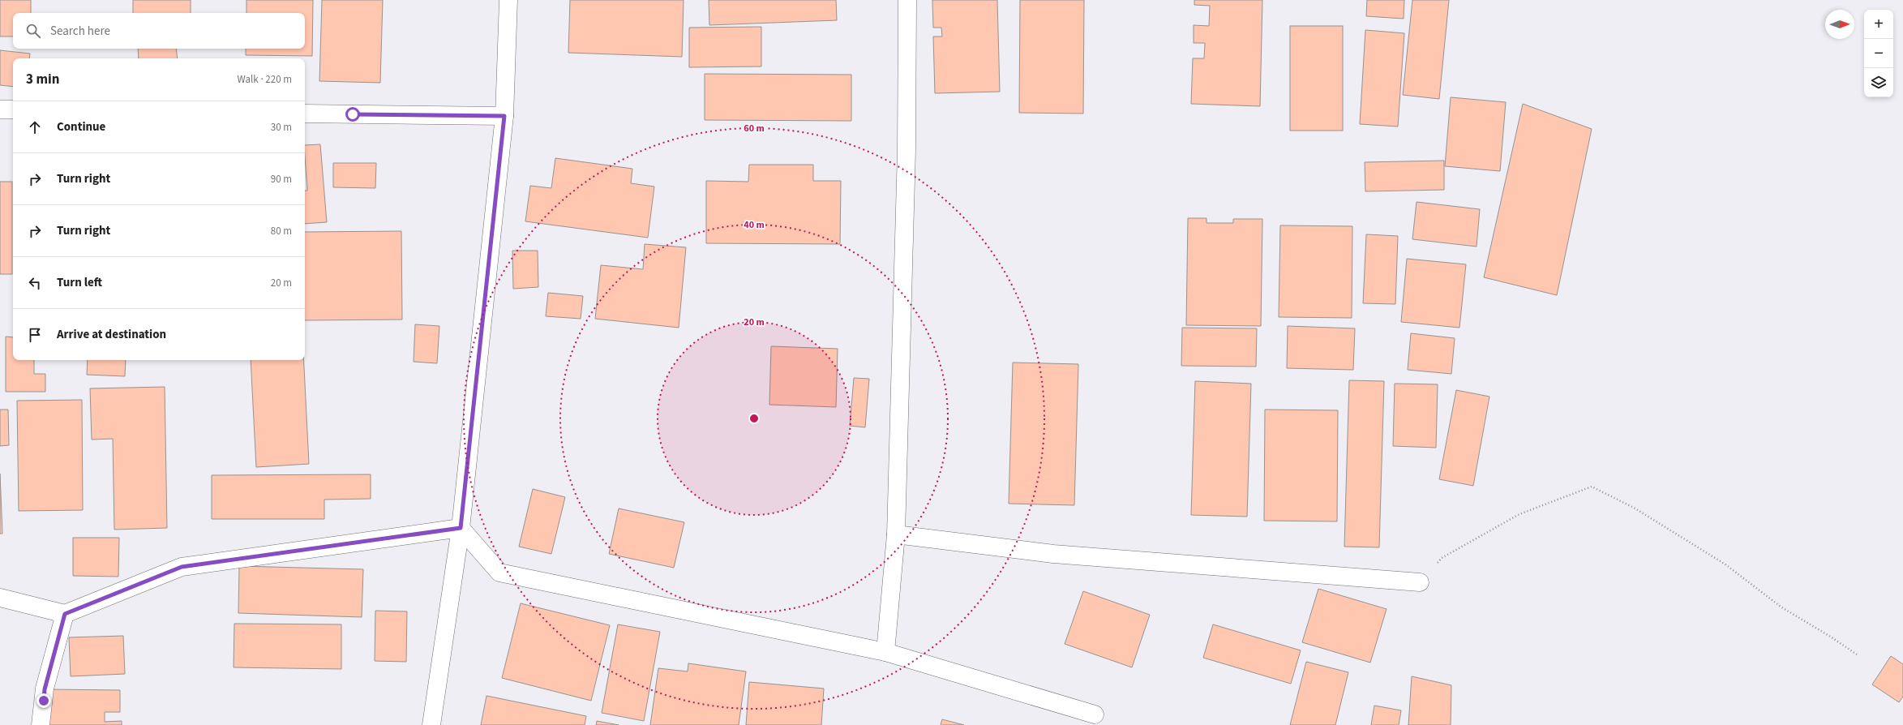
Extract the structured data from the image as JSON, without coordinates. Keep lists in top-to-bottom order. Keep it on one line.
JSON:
{"north":"right","page":{"map_buttons":["+","−"],"search":"Search here","heading":["3 min","Walk · 220 m"],"list":[["Continue","30 m"],["Turn right","90 m"],["Turn right","80 m"],["Turn left","20 m"],"Arrive at destination"]},"rings":["60 m","40 m","20 m"]}
